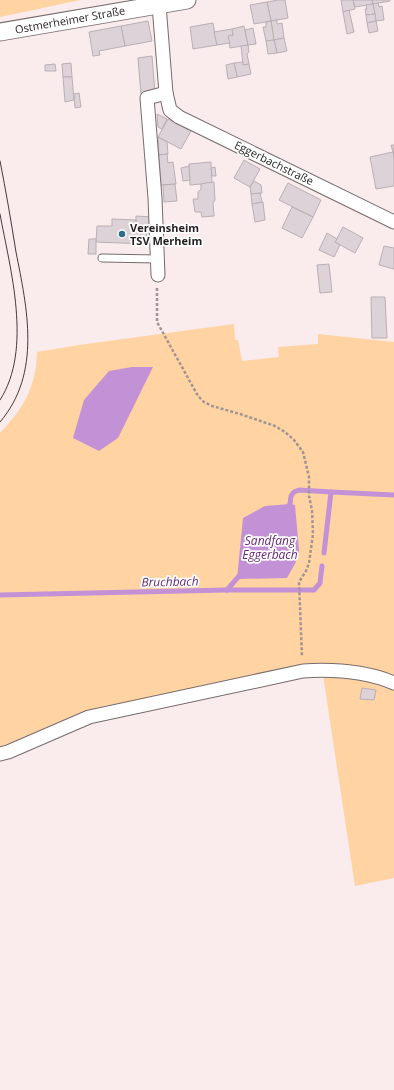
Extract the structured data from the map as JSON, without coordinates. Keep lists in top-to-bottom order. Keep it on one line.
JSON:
{"streets":{"street":["Ostmerheimer Straße","Eggerbachstraße"]},"crossings":[["Ostmerheimer Straße","Eggerbachstraße"]],"water":["Sandfang Eggerbach","Bruchbach"],"places":["Vereinsheim TSV Merheim"]}
